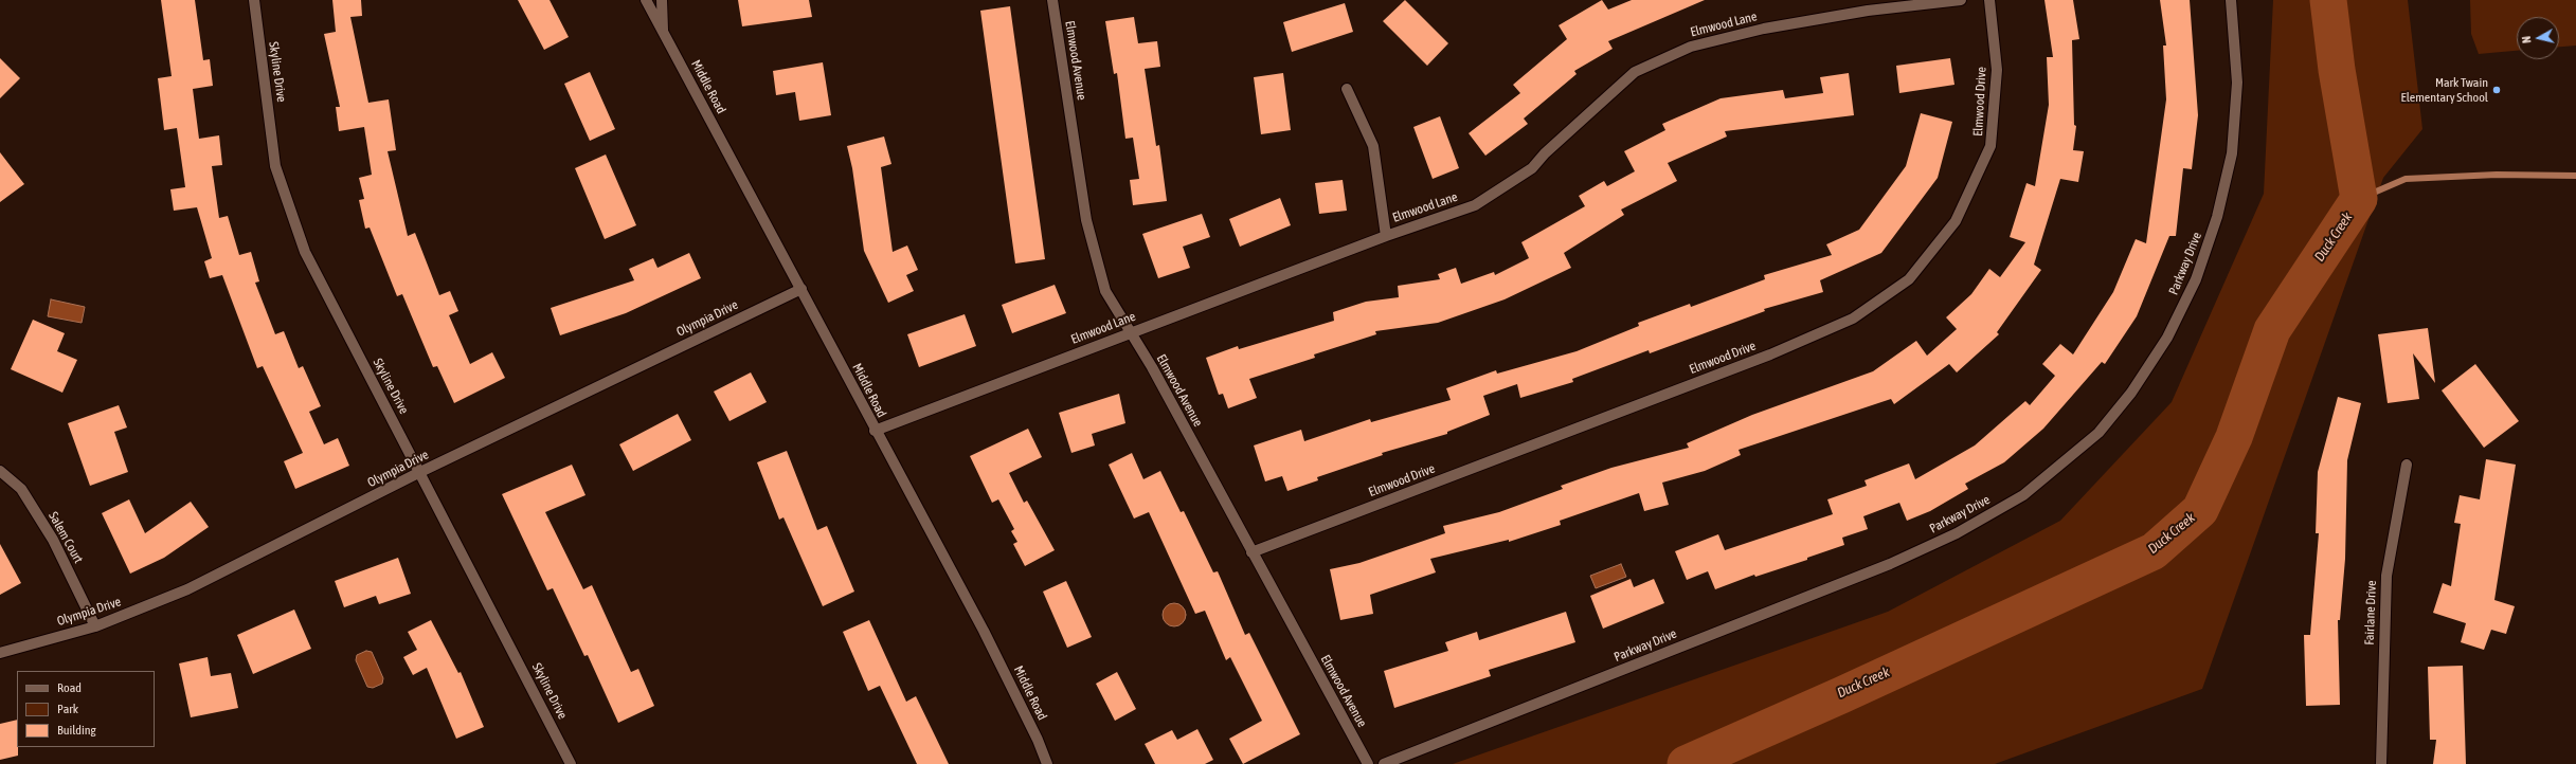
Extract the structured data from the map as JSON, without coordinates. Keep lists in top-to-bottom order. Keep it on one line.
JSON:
{"streets":{"street":["Elmwood Lane","Elmwood Avenue","Skyline Drive","Middle Road","Elmwood Drive","Parkway Drive","Olympia Drive","Salem Court","Fairlane Drive"]},"crossings":[["Elmwood Lane","Elmwood Avenue"],["Elmwood Lane","Middle Road"],["Elmwood Avenue","Elmwood Drive"],["Skyline Drive","Olympia Drive"],["Middle Road","Olympia Drive"],["Olympia Drive","Salem Court"]],"water":["Duck Creek"],"places":["Mark Twain Elementary School"],"legend":["Road","Park","Building"],"north":"left"}
